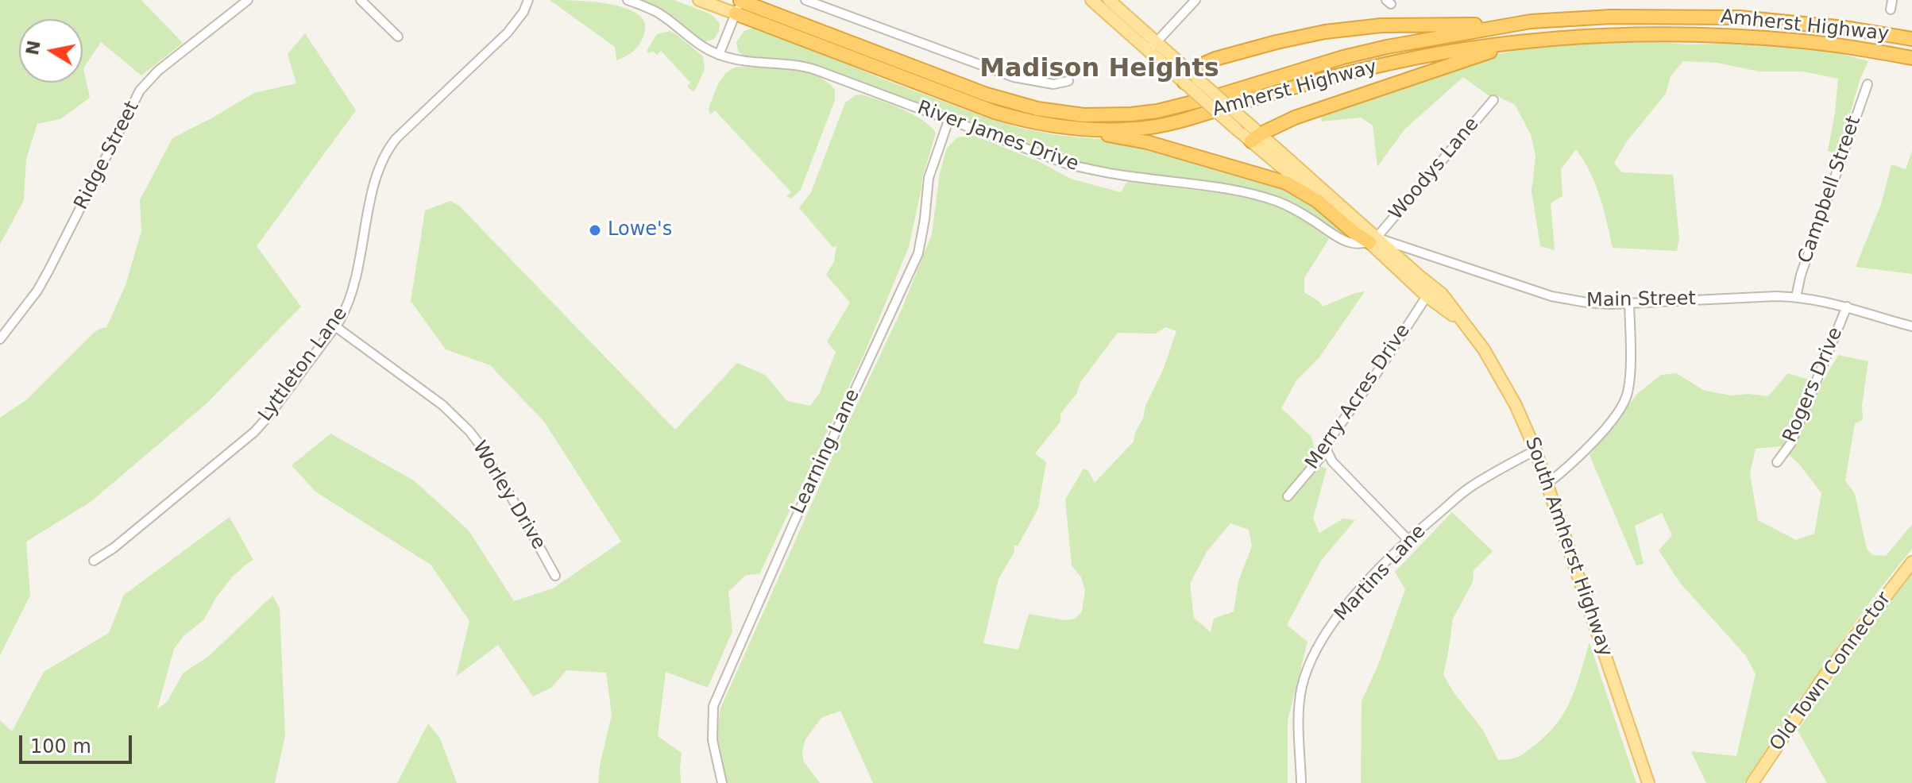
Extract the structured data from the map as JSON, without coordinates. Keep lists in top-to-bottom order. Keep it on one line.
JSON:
{"streets":{"highway":["Amherst Highway"],"main road":["South Amherst Highway","Old Town Connector"],"street":["River James Drive","Ridge Street","Woodys Lane","Campbell Street","Main Street","Lyttleton Lane","Rogers Drive","Merry Acres Drive","Learning Lane","Worley Drive","Martins Lane"]},"crossings":[["River James Drive","Woodys Lane"],["River James Drive","Main Street"],["River James Drive","Learning Lane"],["River James Drive","South Amherst Highway"],["Woodys Lane","Main Street"],["Woodys Lane","South Amherst Highway"],["Campbell Street","Main Street"],["Main Street","Rogers Drive"],["Main Street","South Amherst Highway"],["Lyttleton Lane","Worley Drive"],["Merry Acres Drive","South Amherst Highway"],["South Amherst Highway","Martins Lane"]],"districts":["Madison Heights"],"places":["Lowe's"],"scale_bar":"100 m","north":"left"}
